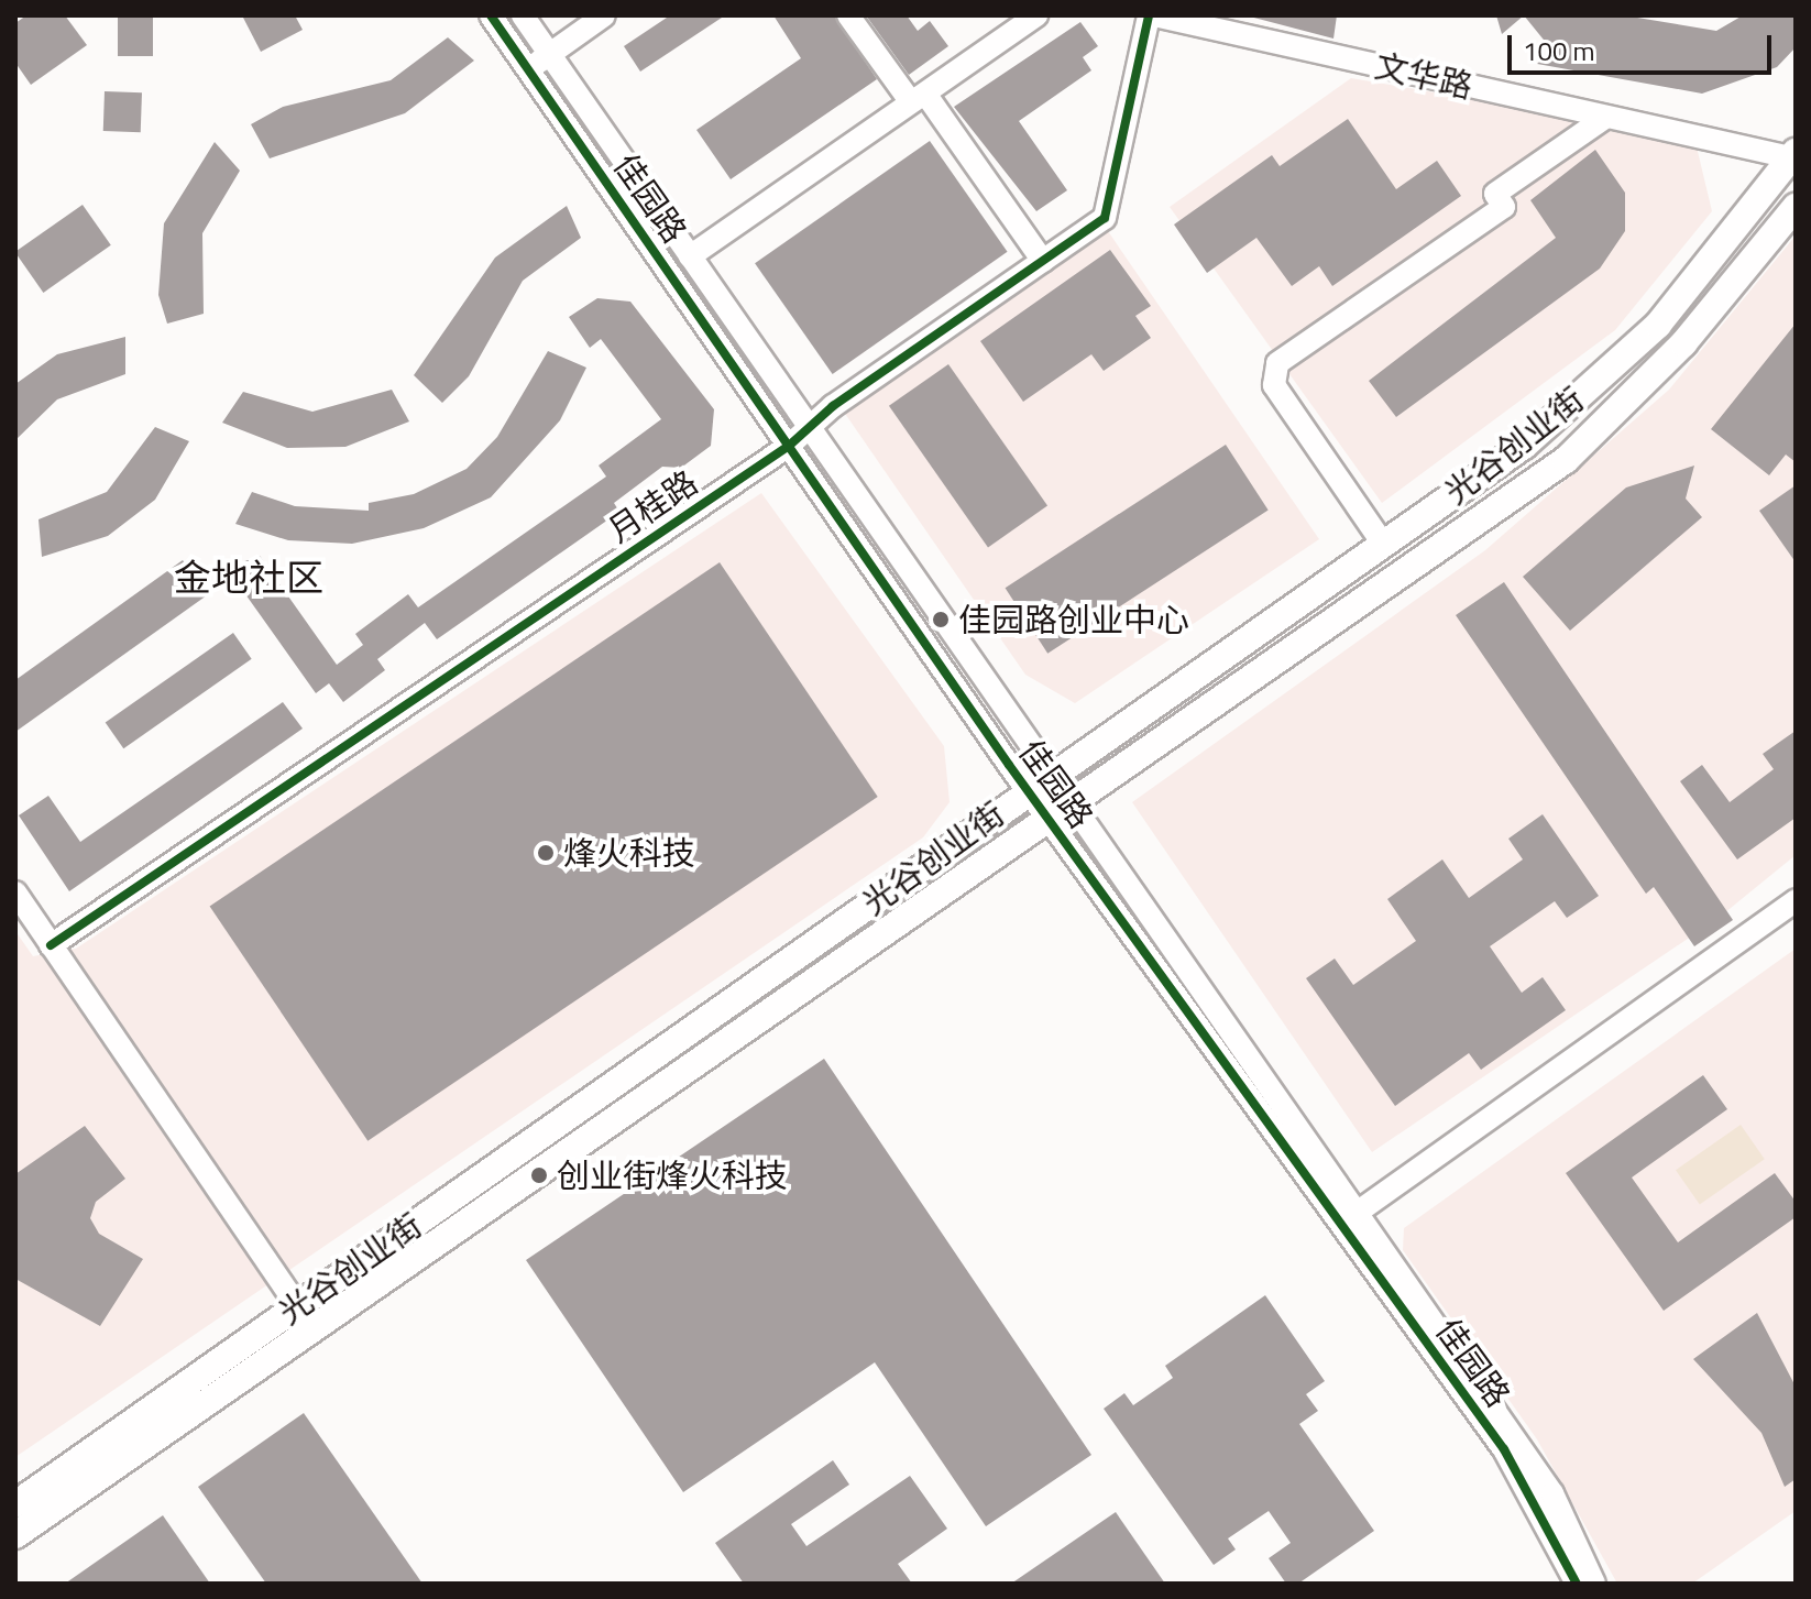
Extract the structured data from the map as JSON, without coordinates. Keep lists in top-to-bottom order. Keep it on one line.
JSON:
{"streets":{"main road":["光谷创业街"],"street":["文华路","佳园路","月桂路"]},"crossings":[["文华路","光谷创业街"],["文华路","月桂路"],["佳园路","光谷创业街"],["佳园路","月桂路"]],"districts":["金地社区"],"places":["佳园路创业中心","烽火科技","创业街烽火科技"],"scale_bar":"100 m"}
